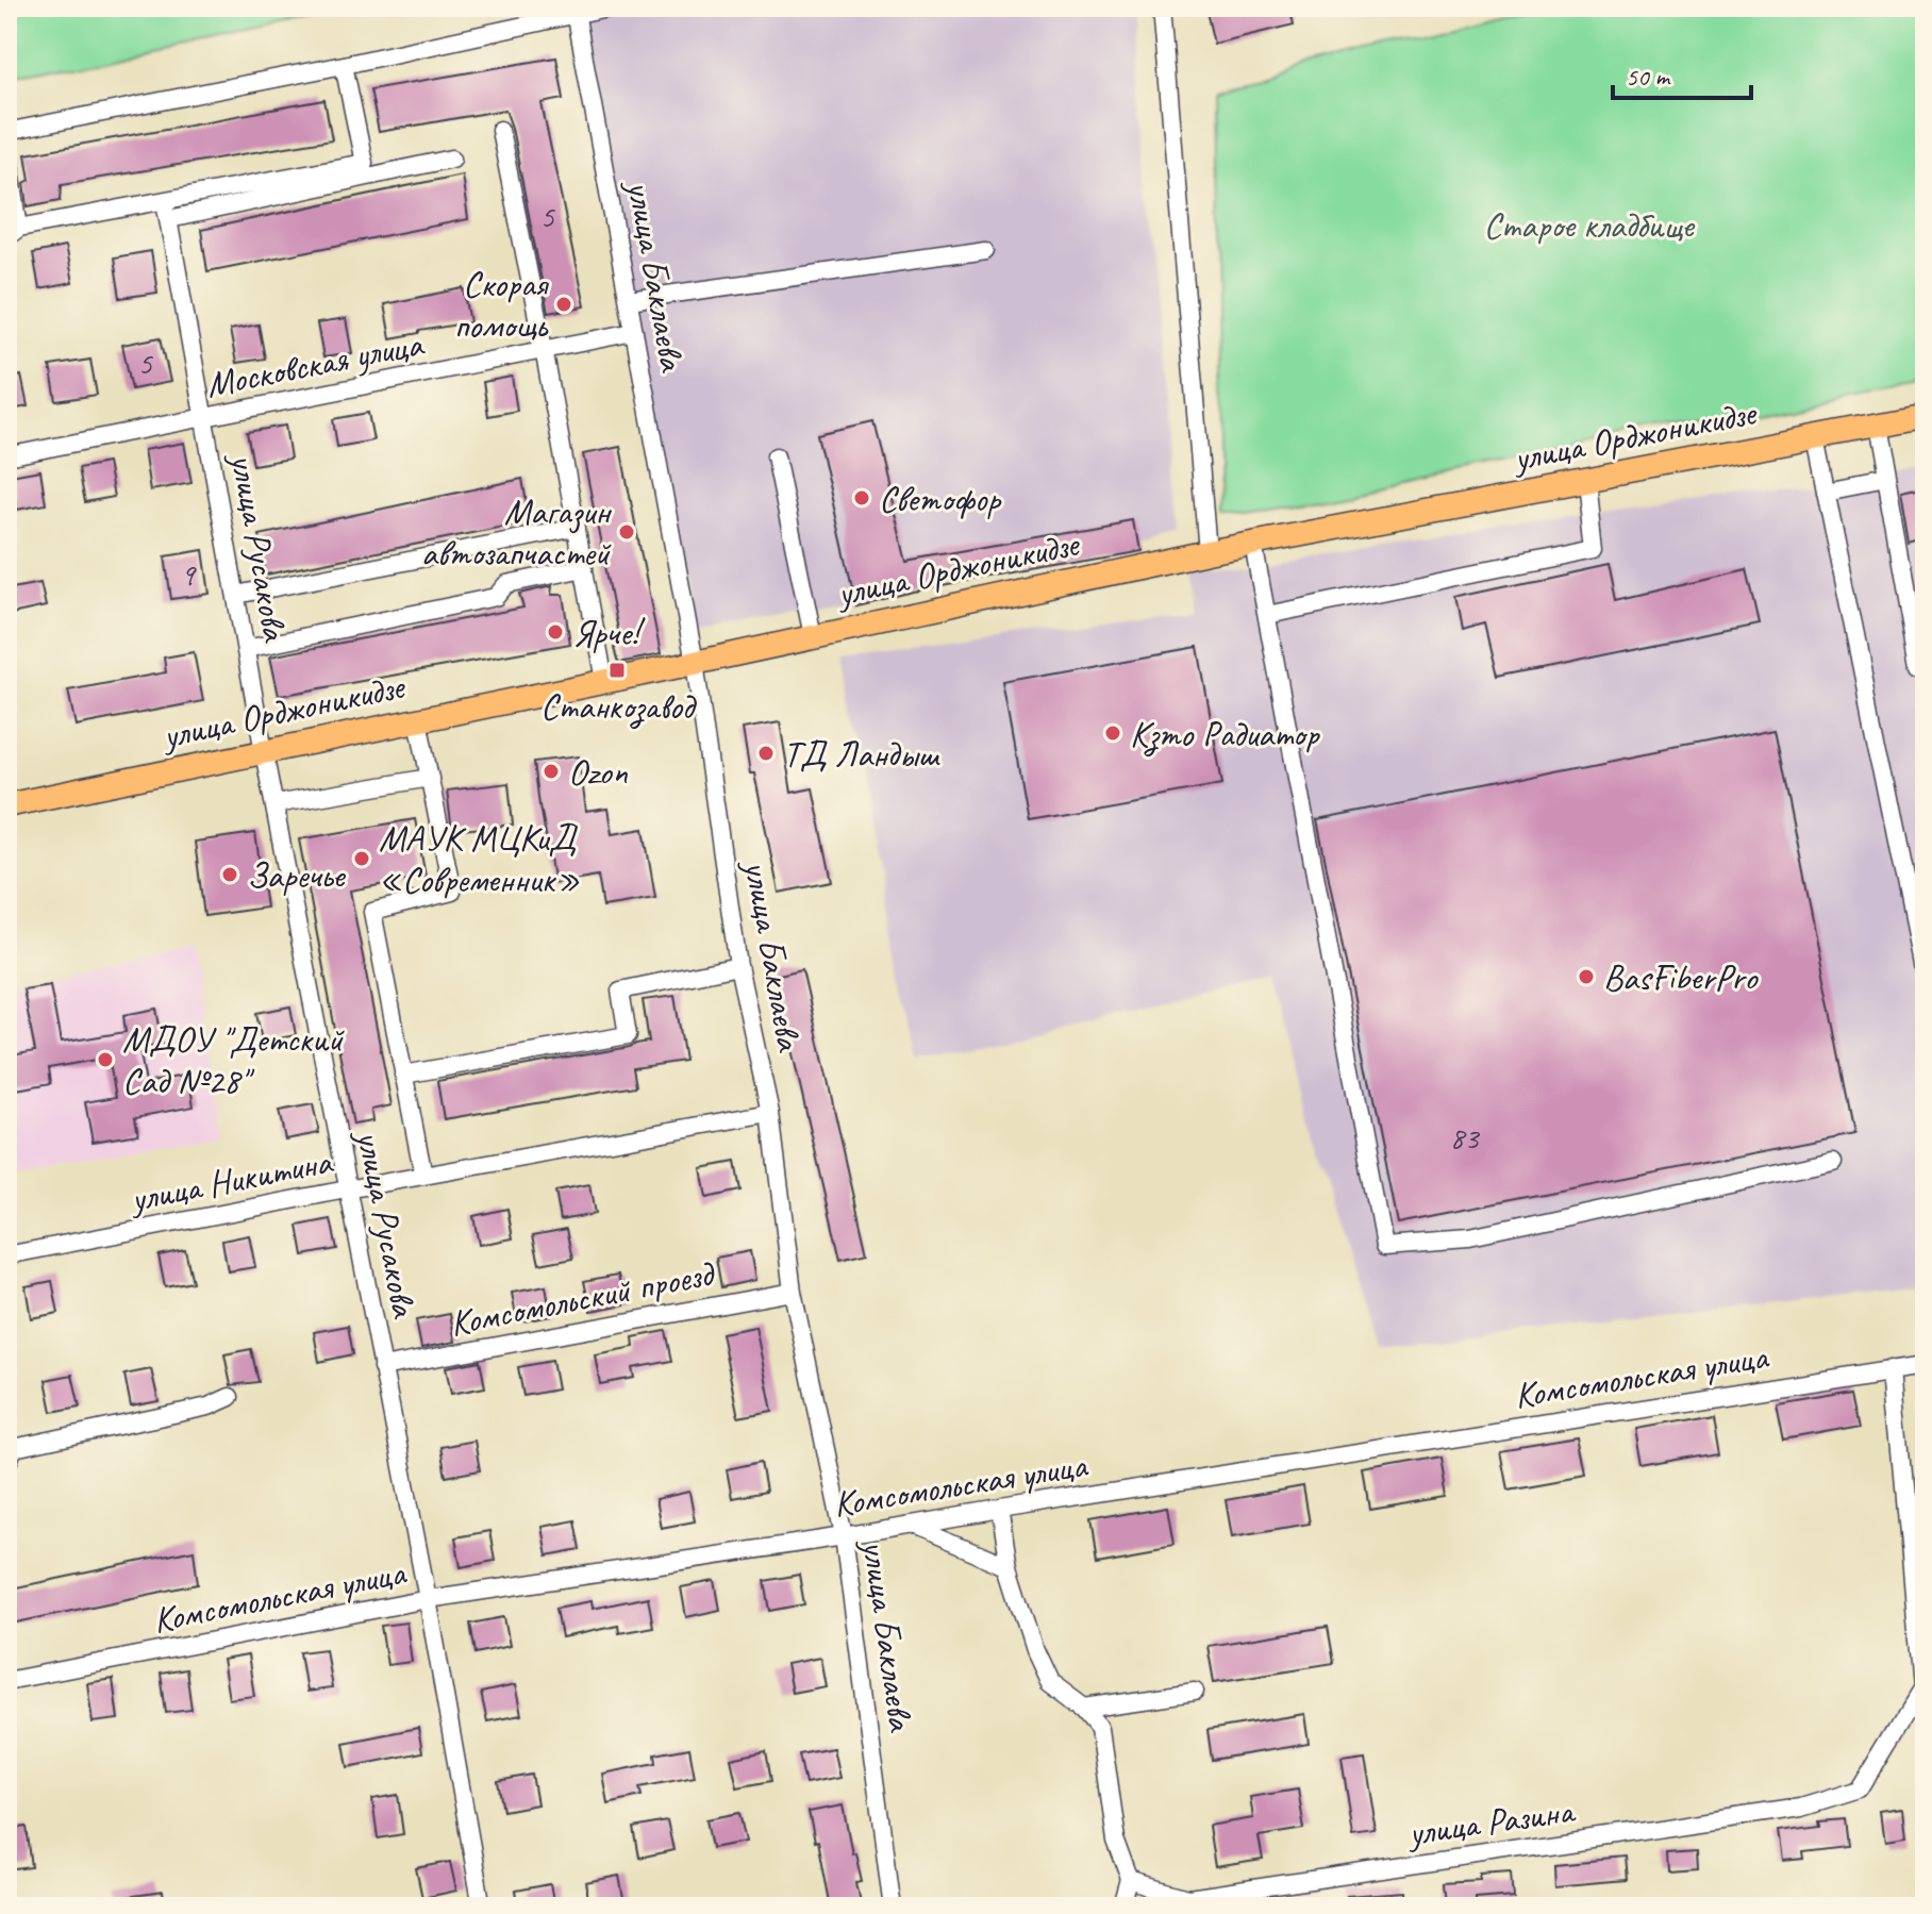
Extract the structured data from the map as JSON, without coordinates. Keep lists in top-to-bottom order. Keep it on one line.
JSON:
{"streets":{"main road":["улица Орджоникидзе"],"street":["улица Баклаева","Московская улица","улица Русакова","улица Никитина","Комсомольский проезд","Комсомольская улица","улица Разина"]},"crossings":[["улица Баклаева","Московская улица"],["улица Баклаева","улица Орджоникидзе"],["улица Баклаева","улица Никитина"],["улица Баклаева","Комсомольский проезд"],["улица Баклаева","Комсомольская улица"],["Московская улица","улица Русакова"],["улица Орджоникидзе","улица Русакова"],["улица Русакова","улица Никитина"],["улица Русакова","Комсомольский проезд"],["улица Русакова","Комсомольская улица"]],"parks":["Старое кладбище"],"places":{"other":["Скорая помощь","Светофор","Магазин автозапчастей","Ярче!","Кзто Радиатор","ТД Ландыш","Ozon","МАУК МЦКиД «Современник»","Заречье","BasFiberPro","МДОУ \"Детский Сад №28\""],"transit":["Станкозавод"]},"house_numbers":["5","5","9","83"],"scale_bar":"50 m"}
